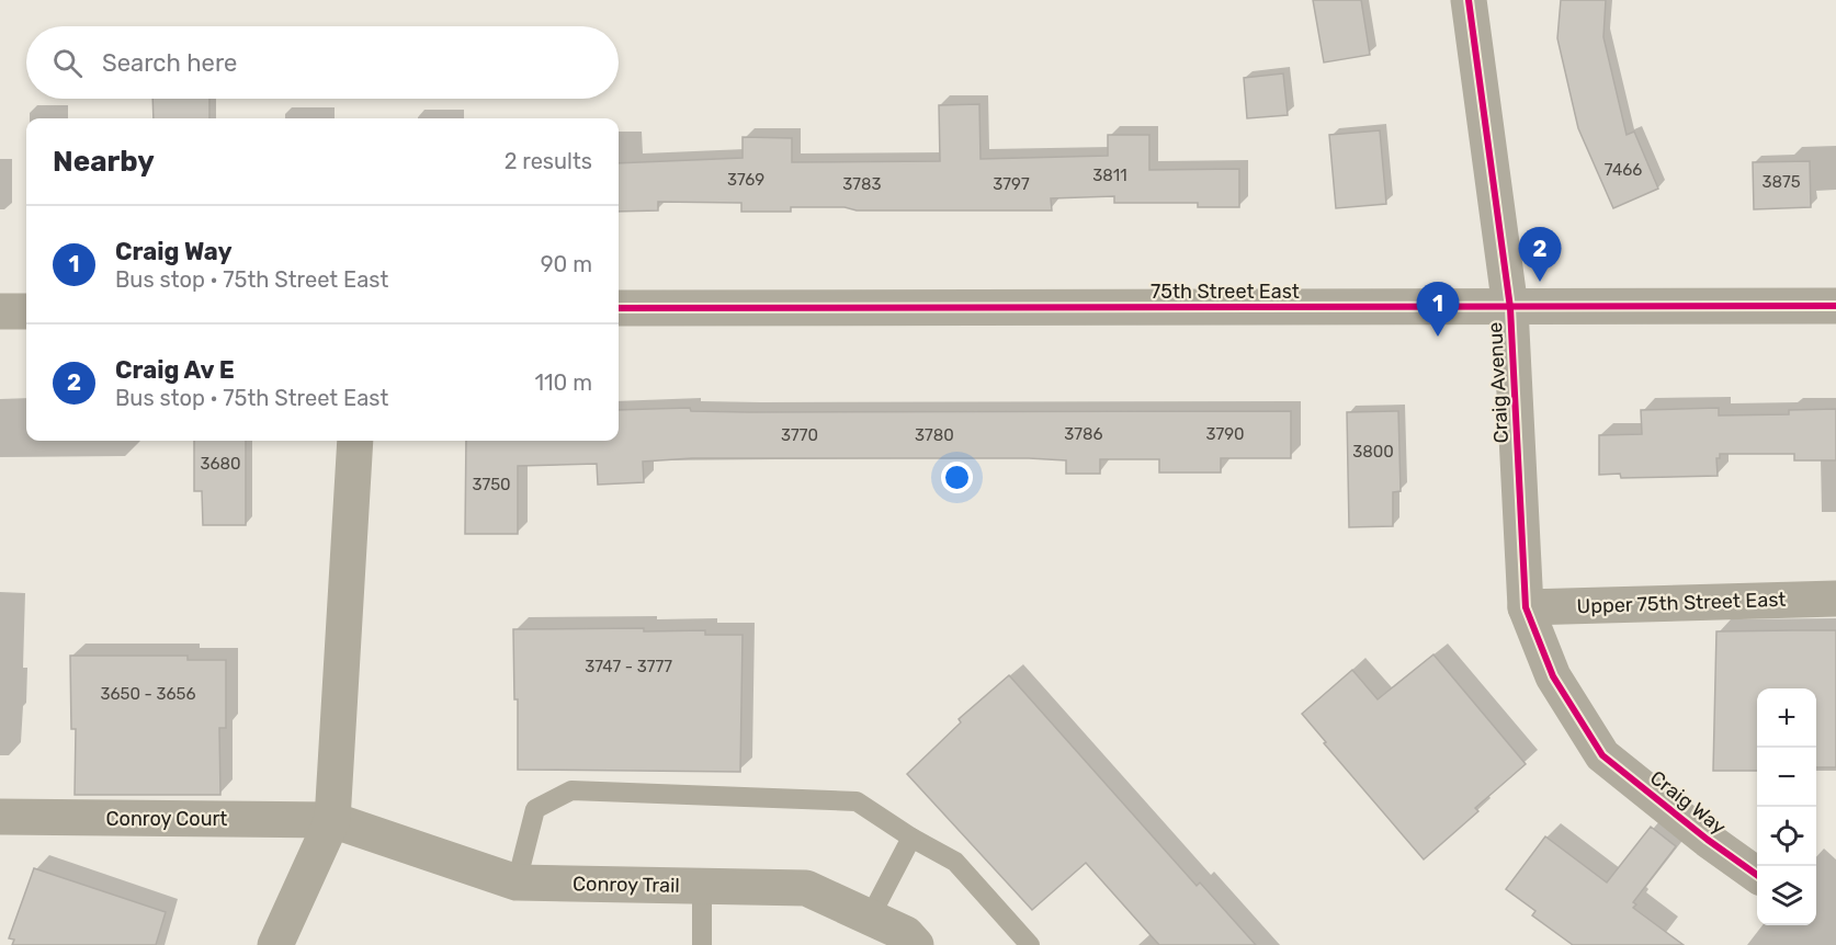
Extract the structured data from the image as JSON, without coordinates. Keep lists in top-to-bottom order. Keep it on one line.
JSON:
{"streets":{"street":["75th Street East","Craig Avenue","Upper 75th Street East","Craig Way","Conroy Court","Conroy Trail"]},"crossings":[["75th Street East","Craig Avenue"],["Craig Avenue","Upper 75th Street East"],["Craig Avenue","Craig Way"],["Upper 75th Street East","Craig Way"],["Conroy Court","Conroy Trail"]],"house_numbers":["7466","3811","3769","3875","3783","3797","3786","3790","3770","3780","3800","3680","3750","3747 - 3777","3650 - 3656"],"page":{"search":"Search here","heading":["Nearby","2 results"],"list":[{"mark":"1","name":"Craig Way","note":"Bus stop · 75th Street East","value":"90 m"},{"mark":"2","name":"Craig Av E","note":"Bus stop · 75th Street East","value":"110 m"}],"pins":["2","1"],"map_buttons":["+","−"]}}
